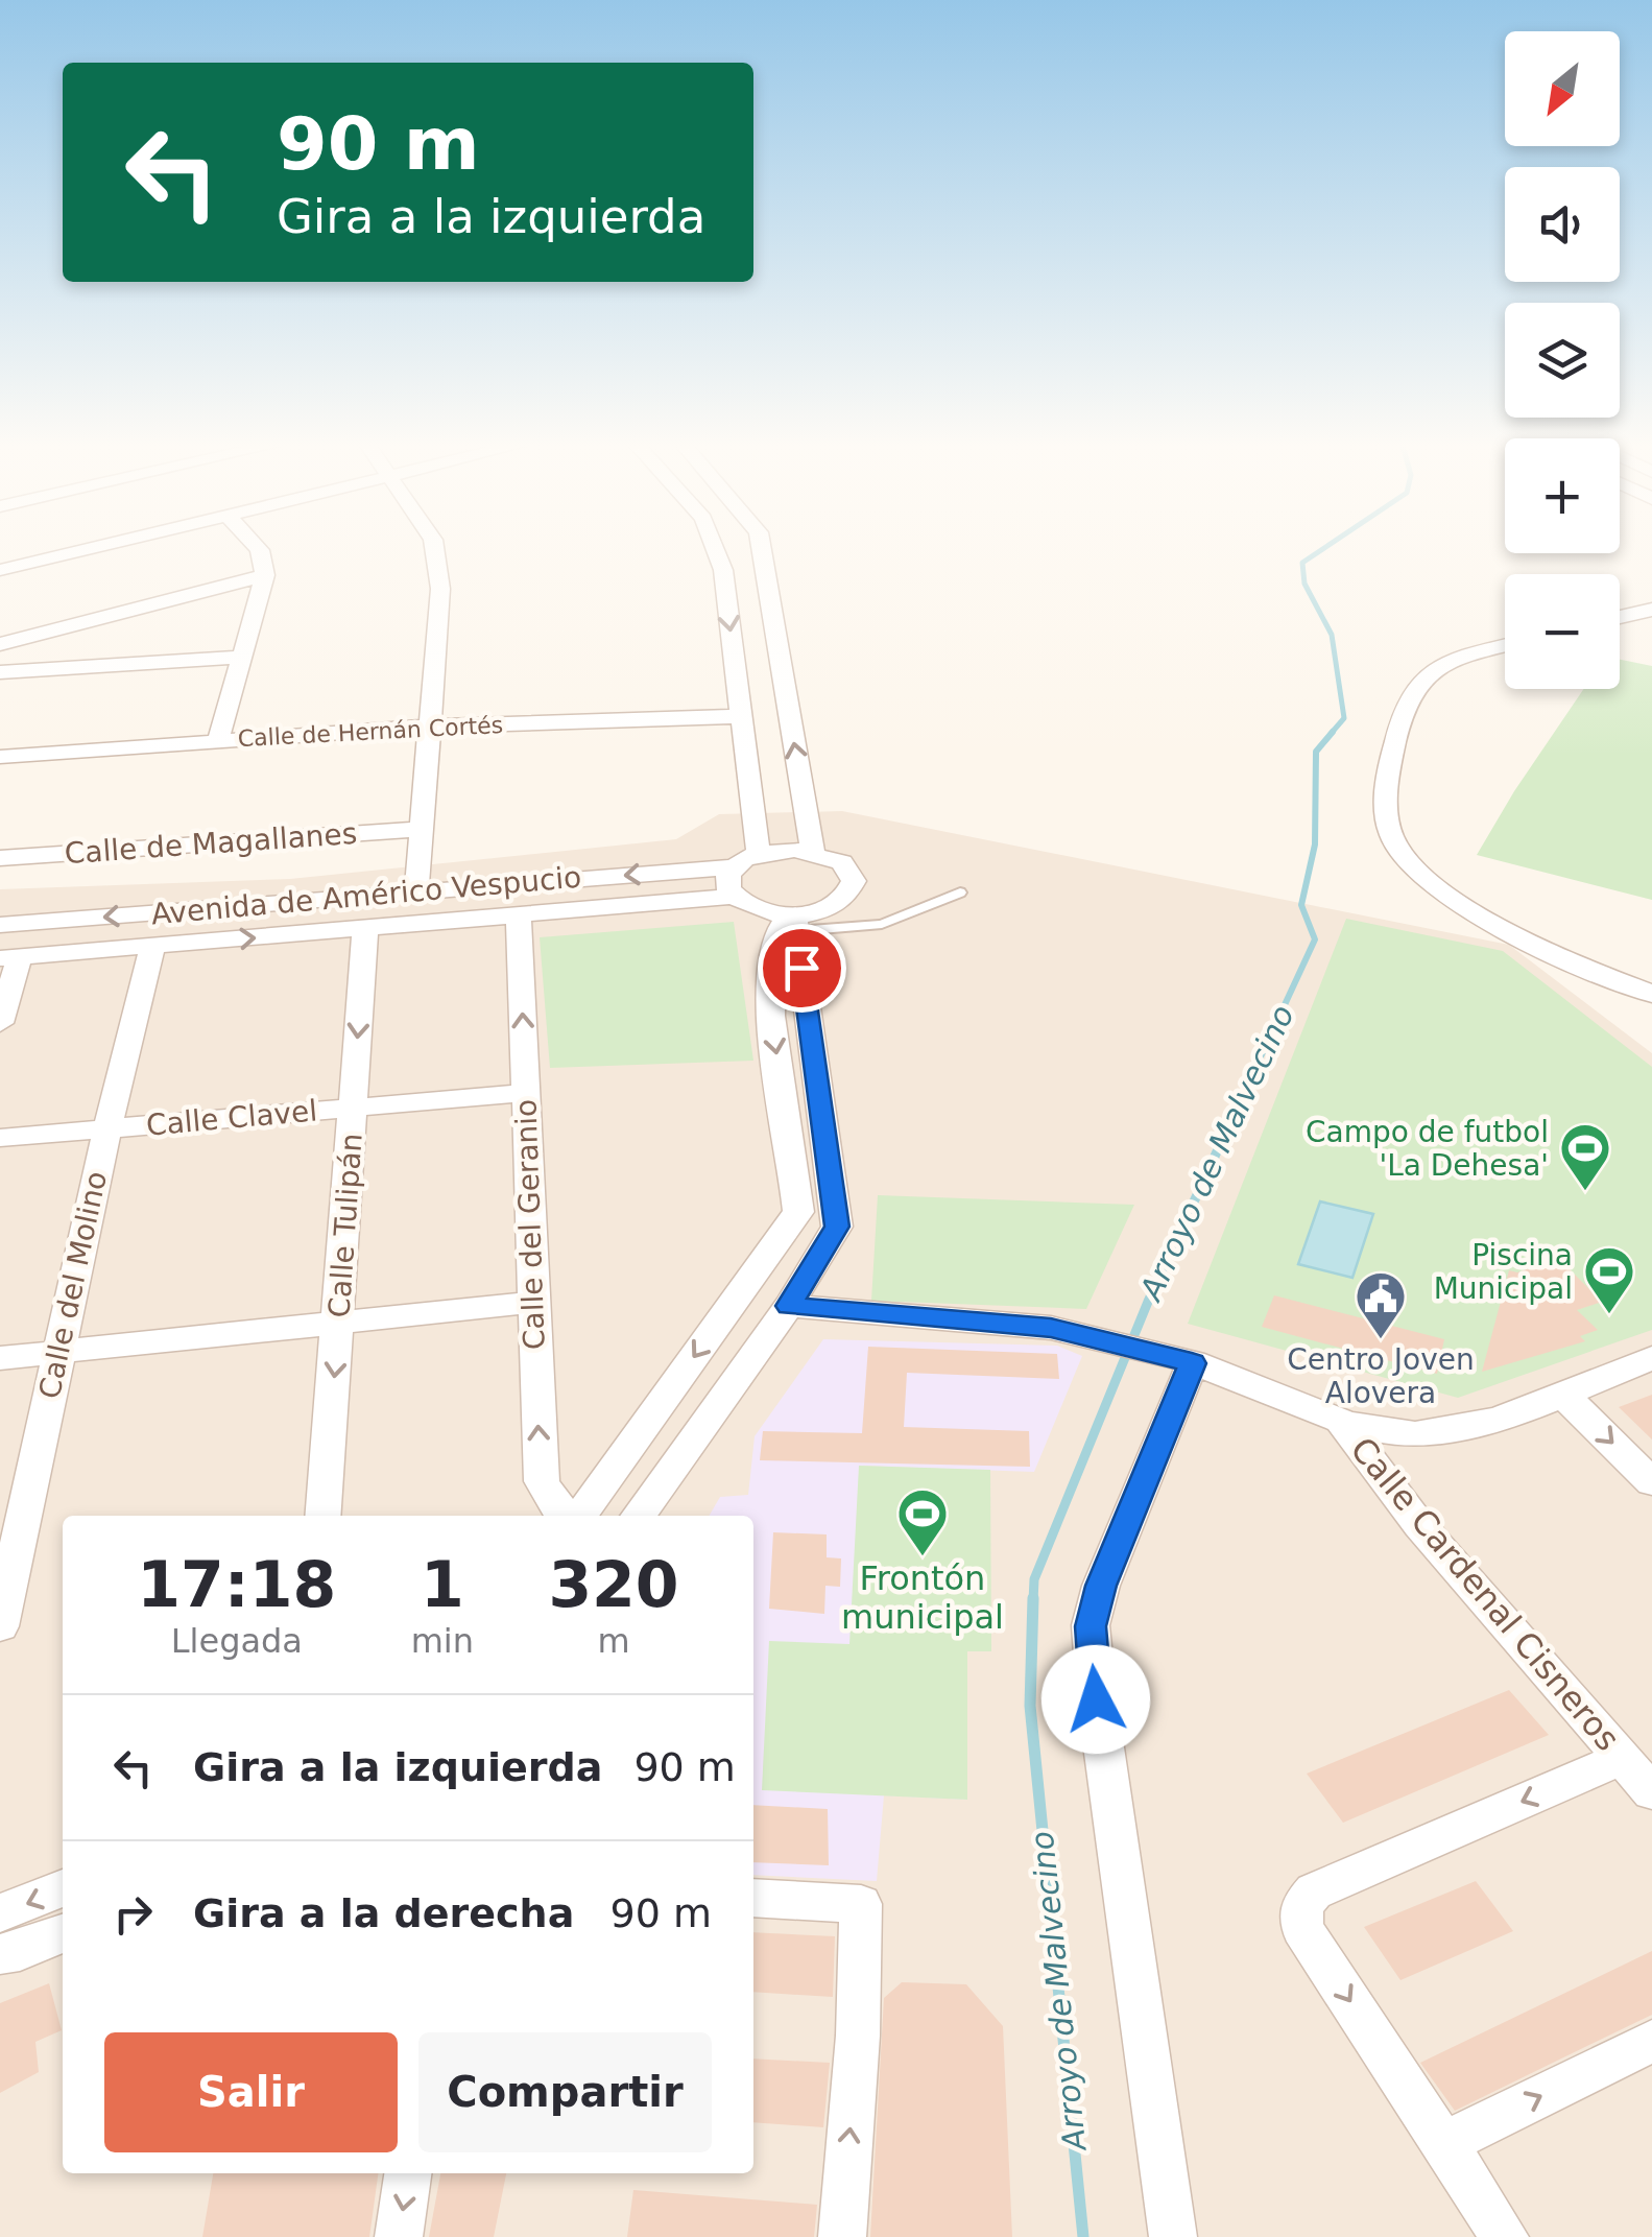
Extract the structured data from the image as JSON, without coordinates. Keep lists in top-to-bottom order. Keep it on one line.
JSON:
{"streets":{"street":["Calle de Hernán Cortés","Calle de Magallanes","Avenida de Américo Vespucio","Calle Clavel","Calle del Geranio","Calle Tulipán","Calle del Molino","Calle Cardenal Cisneros"]},"crossings":[["Avenida de Américo Vespucio","Calle del Geranio"],["Avenida de Américo Vespucio","Calle Tulipán"],["Avenida de Américo Vespucio","Calle del Molino"],["Calle Clavel","Calle del Geranio"],["Calle Clavel","Calle Tulipán"],["Calle Clavel","Calle del Molino"]],"one_way":["Calle del Geranio","Calle Tulipán"],"water":["Arroyo de Malvecino"],"places":{"sports":["Campo de futbol 'La Dehesa'","Piscina Municipal","Frontón municipal"],"public building":["Centro Joven Alovera"]},"north":"bottom left","page":{"map_buttons":["+","−"],"turn":["90 m","Gira a la izquierda"],"eta":["17:18","Llegada","1","min","320","m"],"list":[{"name":"Gira a la izquierda","value":"90 m"},{"name":"Gira a la derecha","value":"90 m"}],"buttons":["Salir","Compartir"]}}
